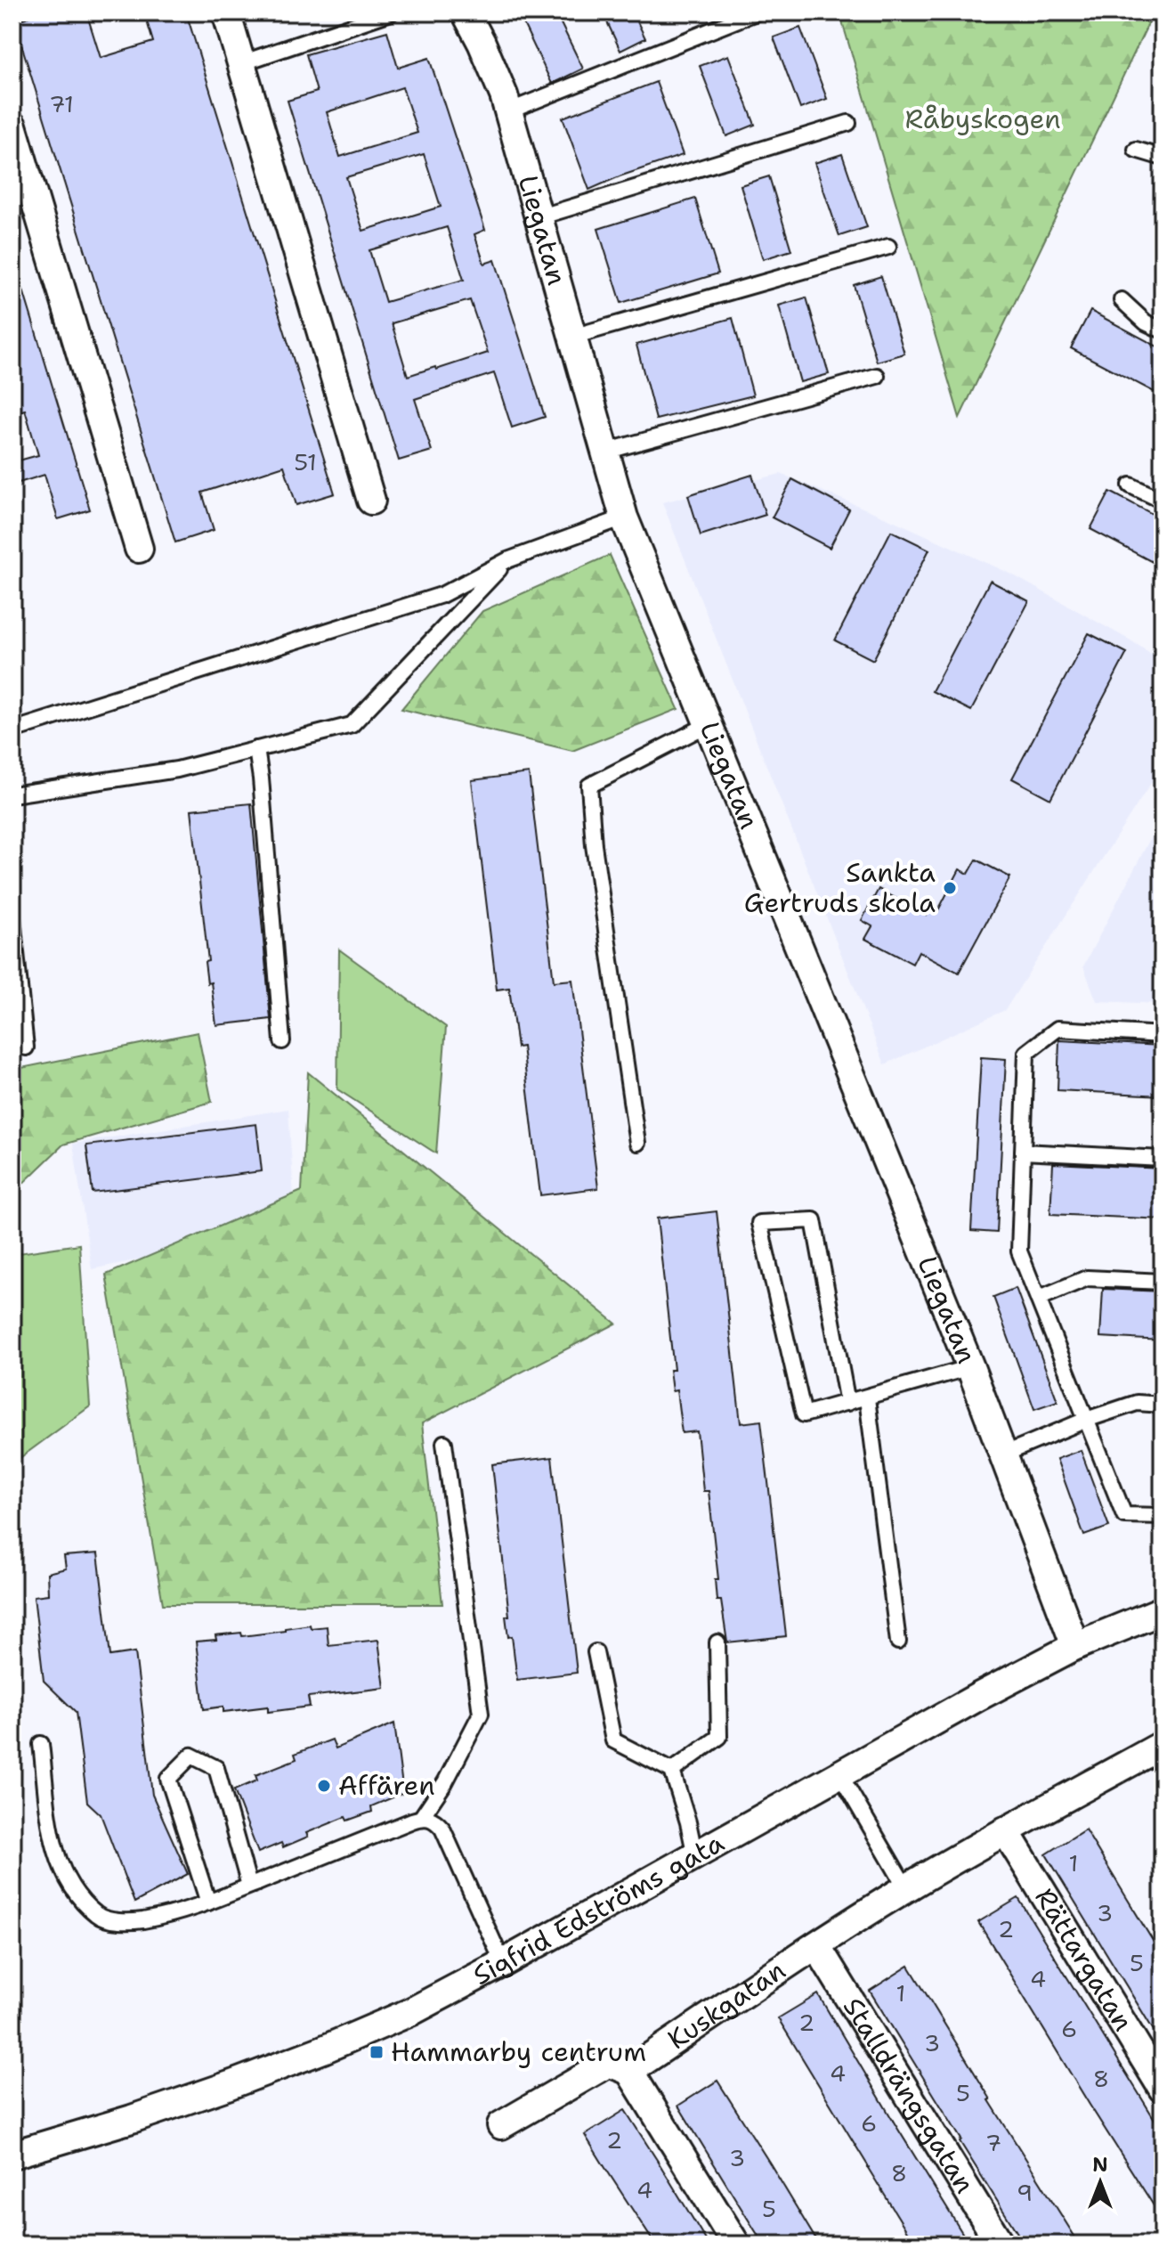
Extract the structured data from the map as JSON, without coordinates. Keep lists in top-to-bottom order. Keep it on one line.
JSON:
{"streets":{"street":["Liegatan","Sigfrid Edströms gata","Rättargatan","Kuskgatan","Stalldrängsgatan"]},"crossings":[["Liegatan","Sigfrid Edströms gata"],["Rättargatan","Kuskgatan"],["Kuskgatan","Stalldrängsgatan"]],"parks":["Råbyskogen"],"places":{"other":["Sankta Gertruds skola","Affären"],"transit":["Hammarby centrum"]},"house_numbers":["71","51","1","3","2","5","4","1","2","6","3","4","8","5","6","2","7","3","8","4","9","5"],"north":"top"}
